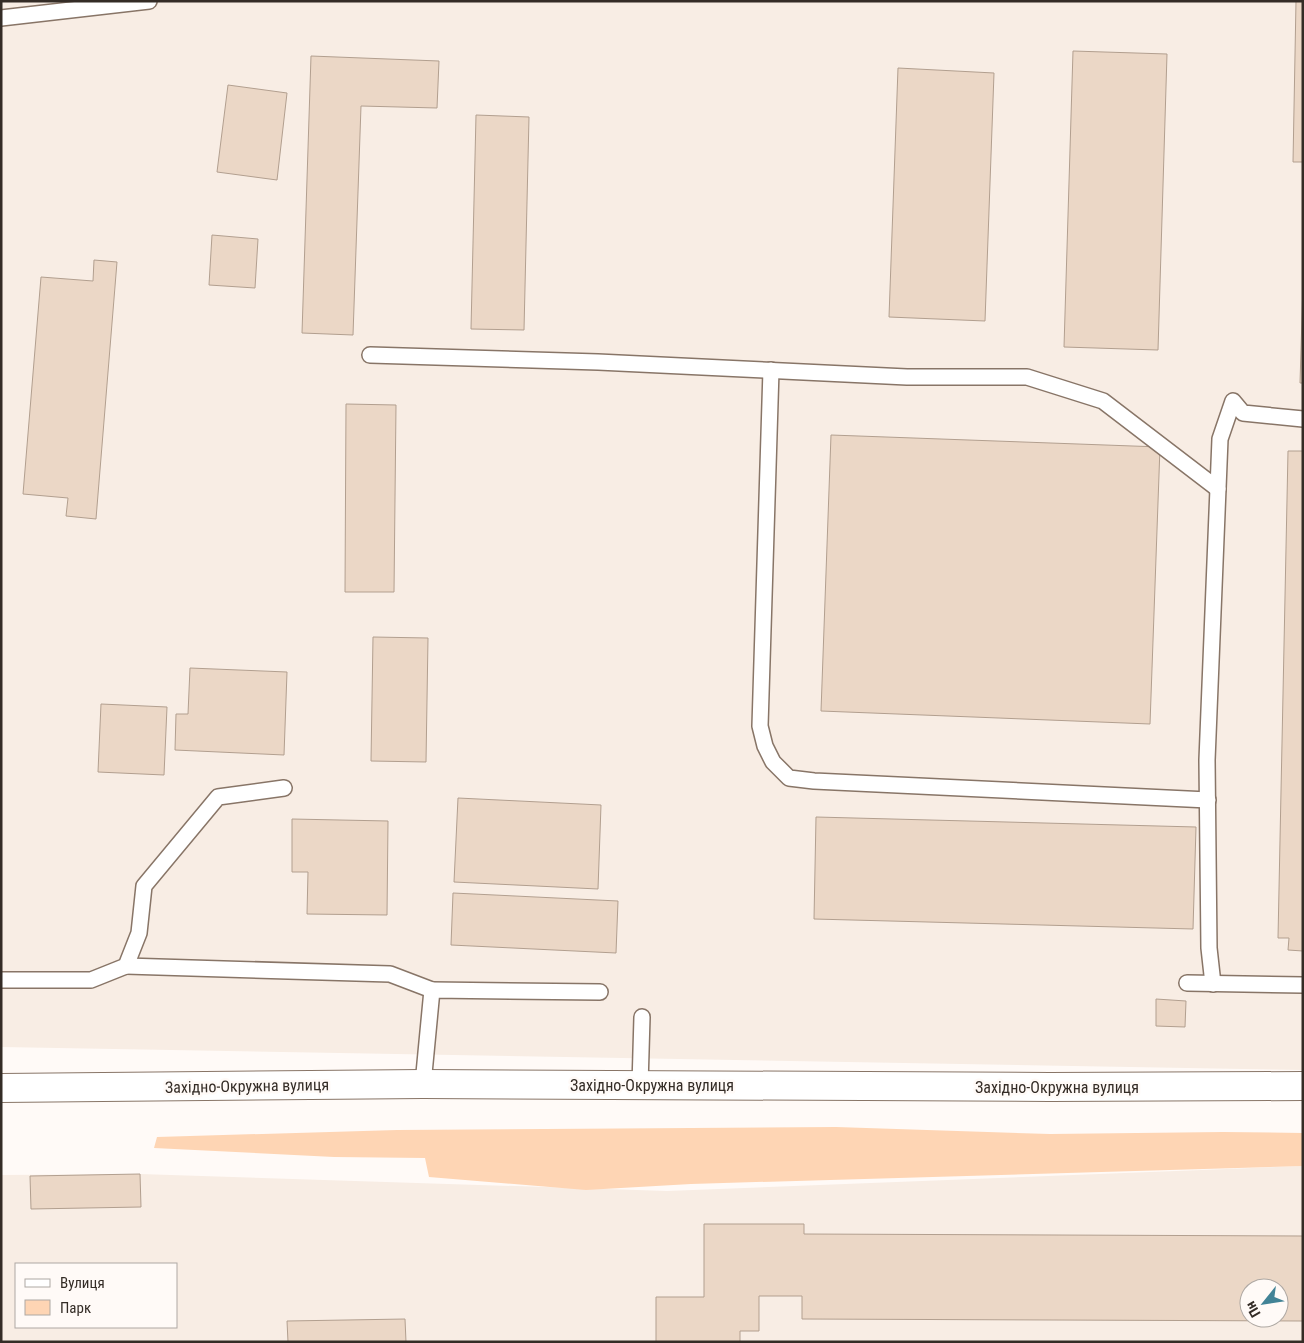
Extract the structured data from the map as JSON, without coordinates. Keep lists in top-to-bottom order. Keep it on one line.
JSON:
{"streets":{"main road":["Західно-Окружна вулиця"]},"legend":["Вулиця","Парк"],"north":"bottom left"}
